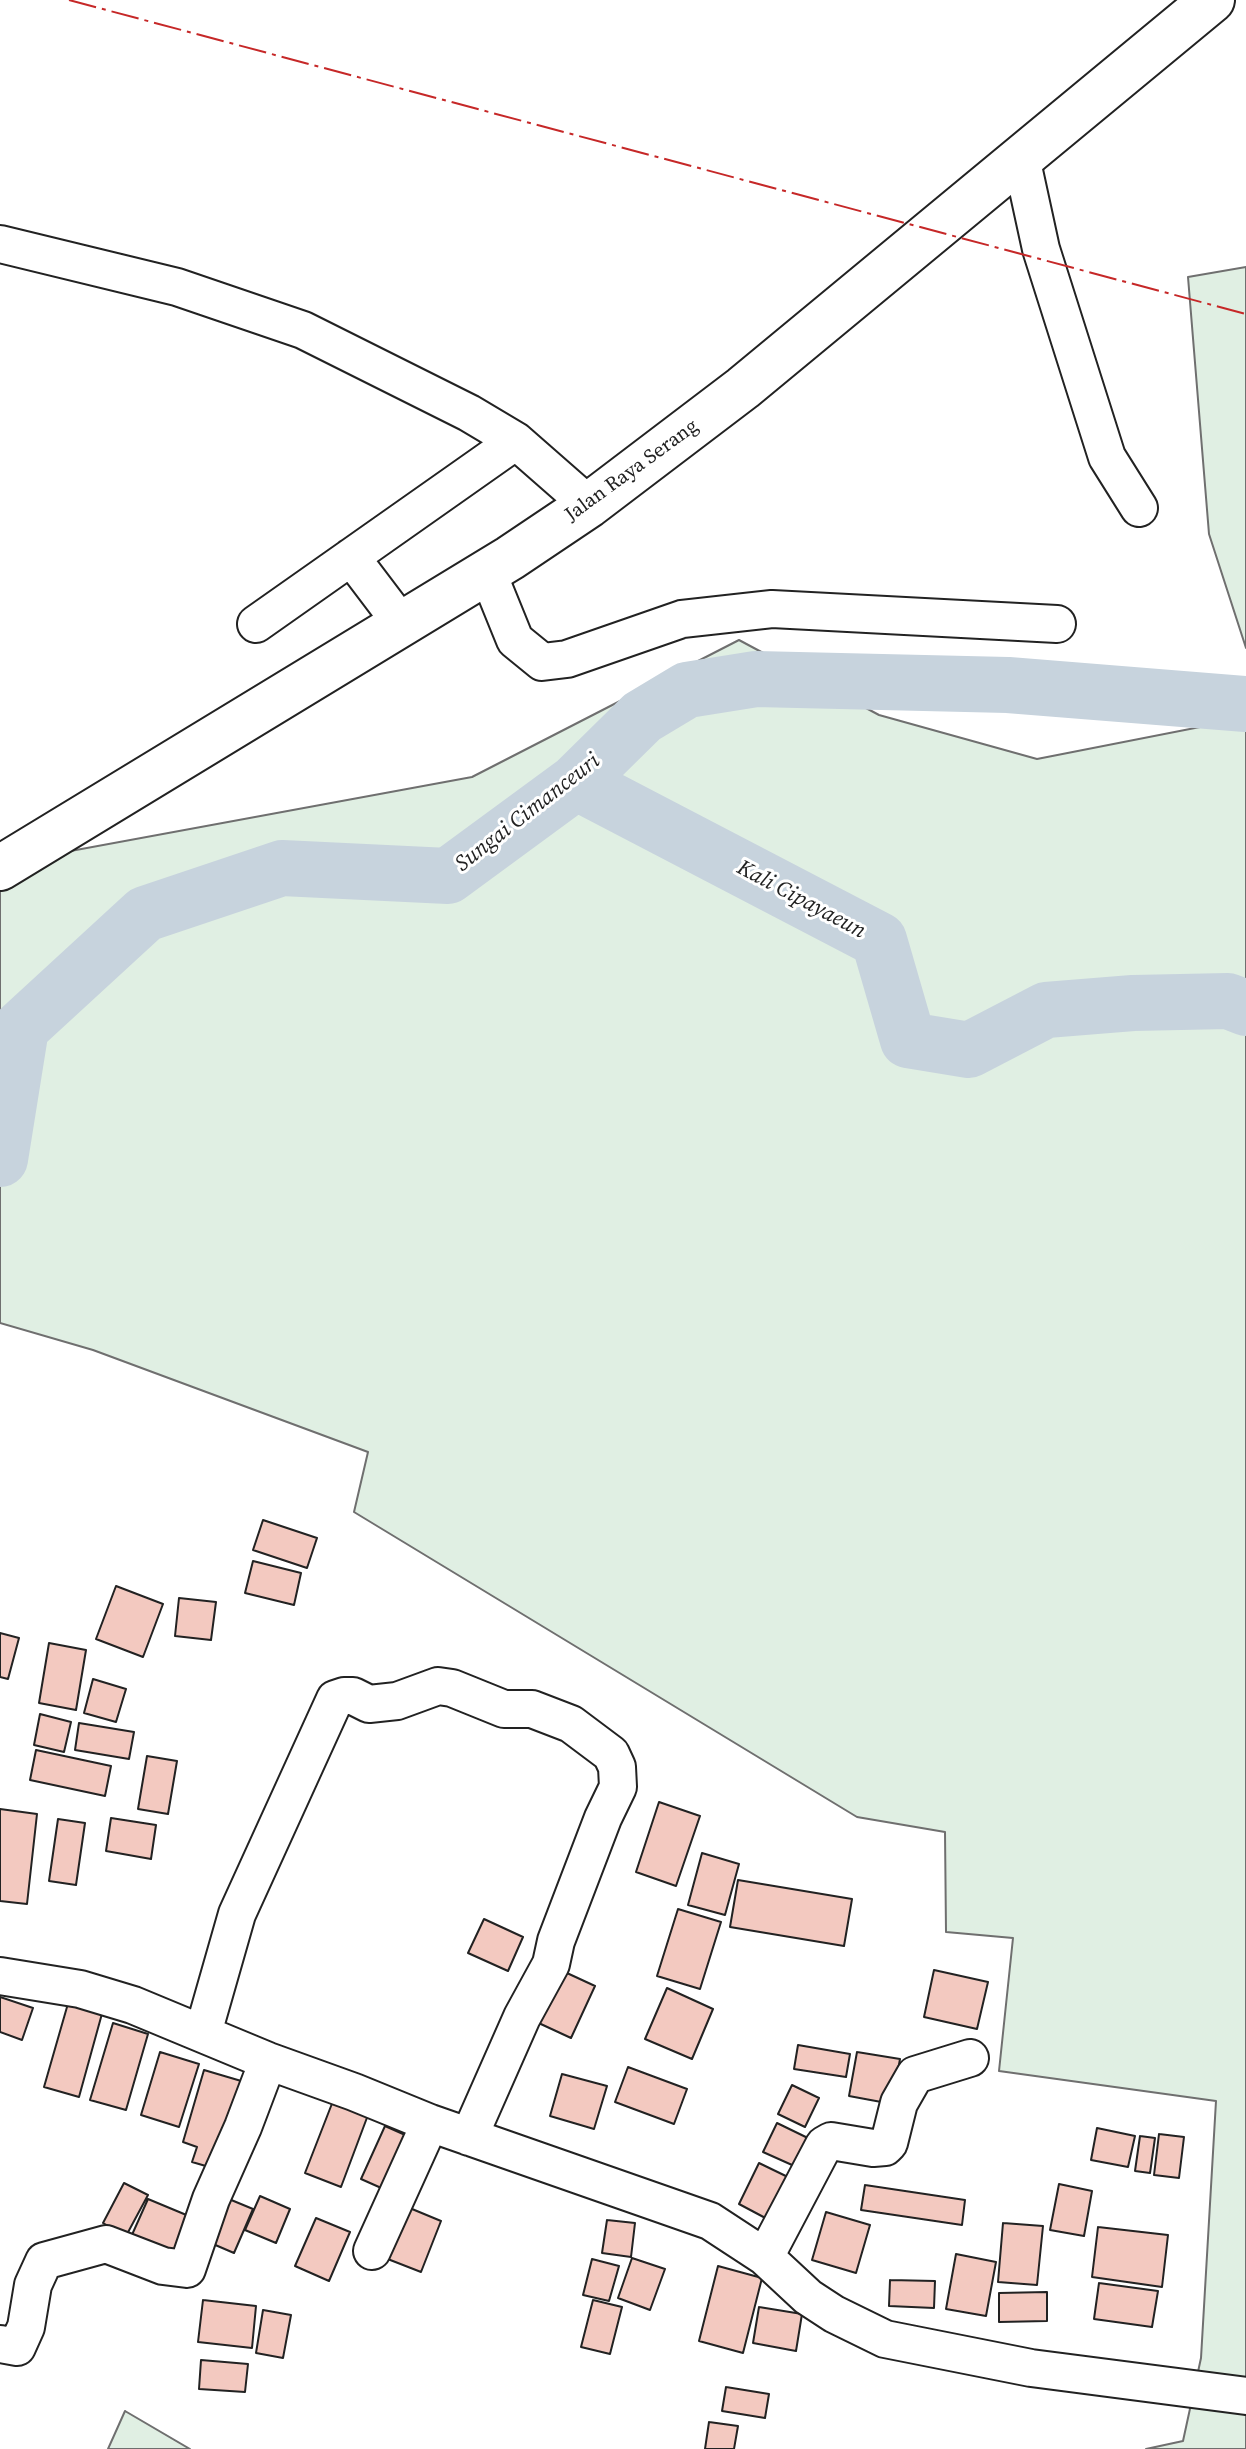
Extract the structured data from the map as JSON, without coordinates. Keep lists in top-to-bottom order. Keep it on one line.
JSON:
{"streets":{"highway":["Jalan Raya Serang"]},"water":["Sungai Cimanceuri","Kali Cipayaeun"]}
